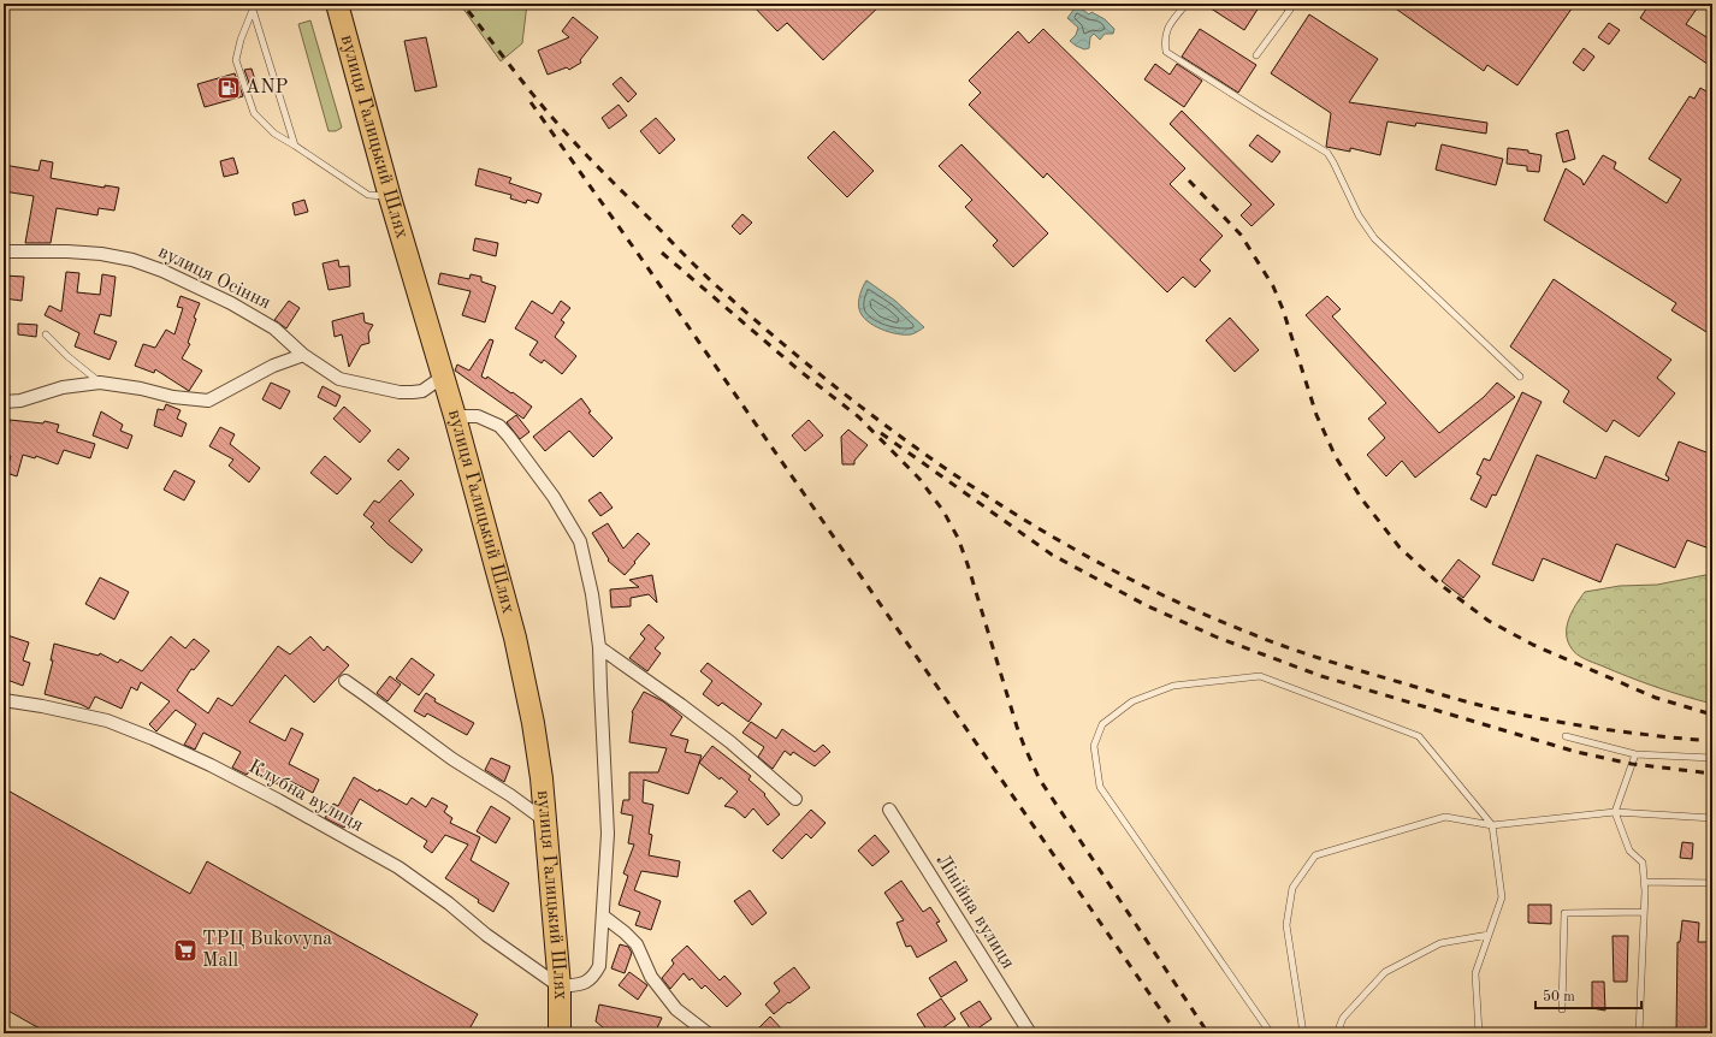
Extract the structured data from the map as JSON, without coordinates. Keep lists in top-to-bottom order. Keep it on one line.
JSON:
{"streets":{"highway":["вулиця Галицький Шлях"],"street":["вулиця Осіння","Клубна вулиця","Лінійна вулиця"]},"crossings":[["вулиця Галицький Шлях","вулиця Осіння"],["вулиця Галицький Шлях","Клубна вулиця"]],"places":{"fuel station":["ANP"],"supermarket":["ТРЦ Bukovyna Mall"]},"scale_bar":"50 m"}
